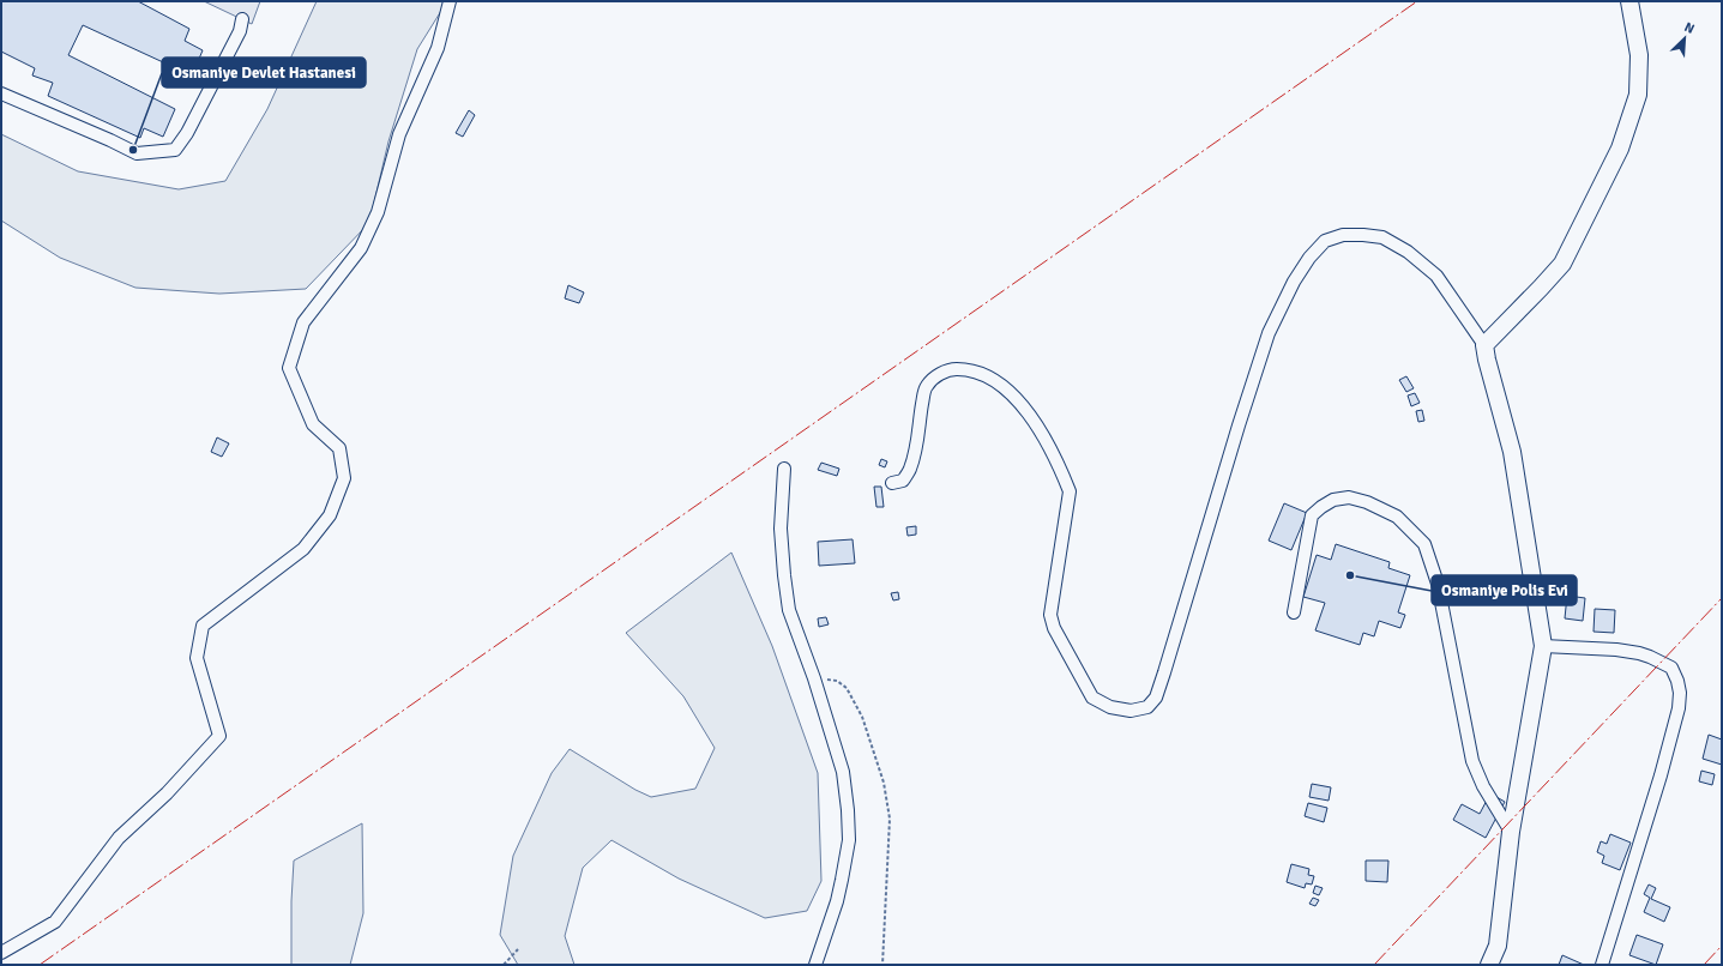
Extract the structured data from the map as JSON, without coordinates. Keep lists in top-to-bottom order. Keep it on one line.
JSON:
{"places":["Osmaniye Devlet Hastanesi","Osmaniye Polis Evi"],"north":"top right"}
